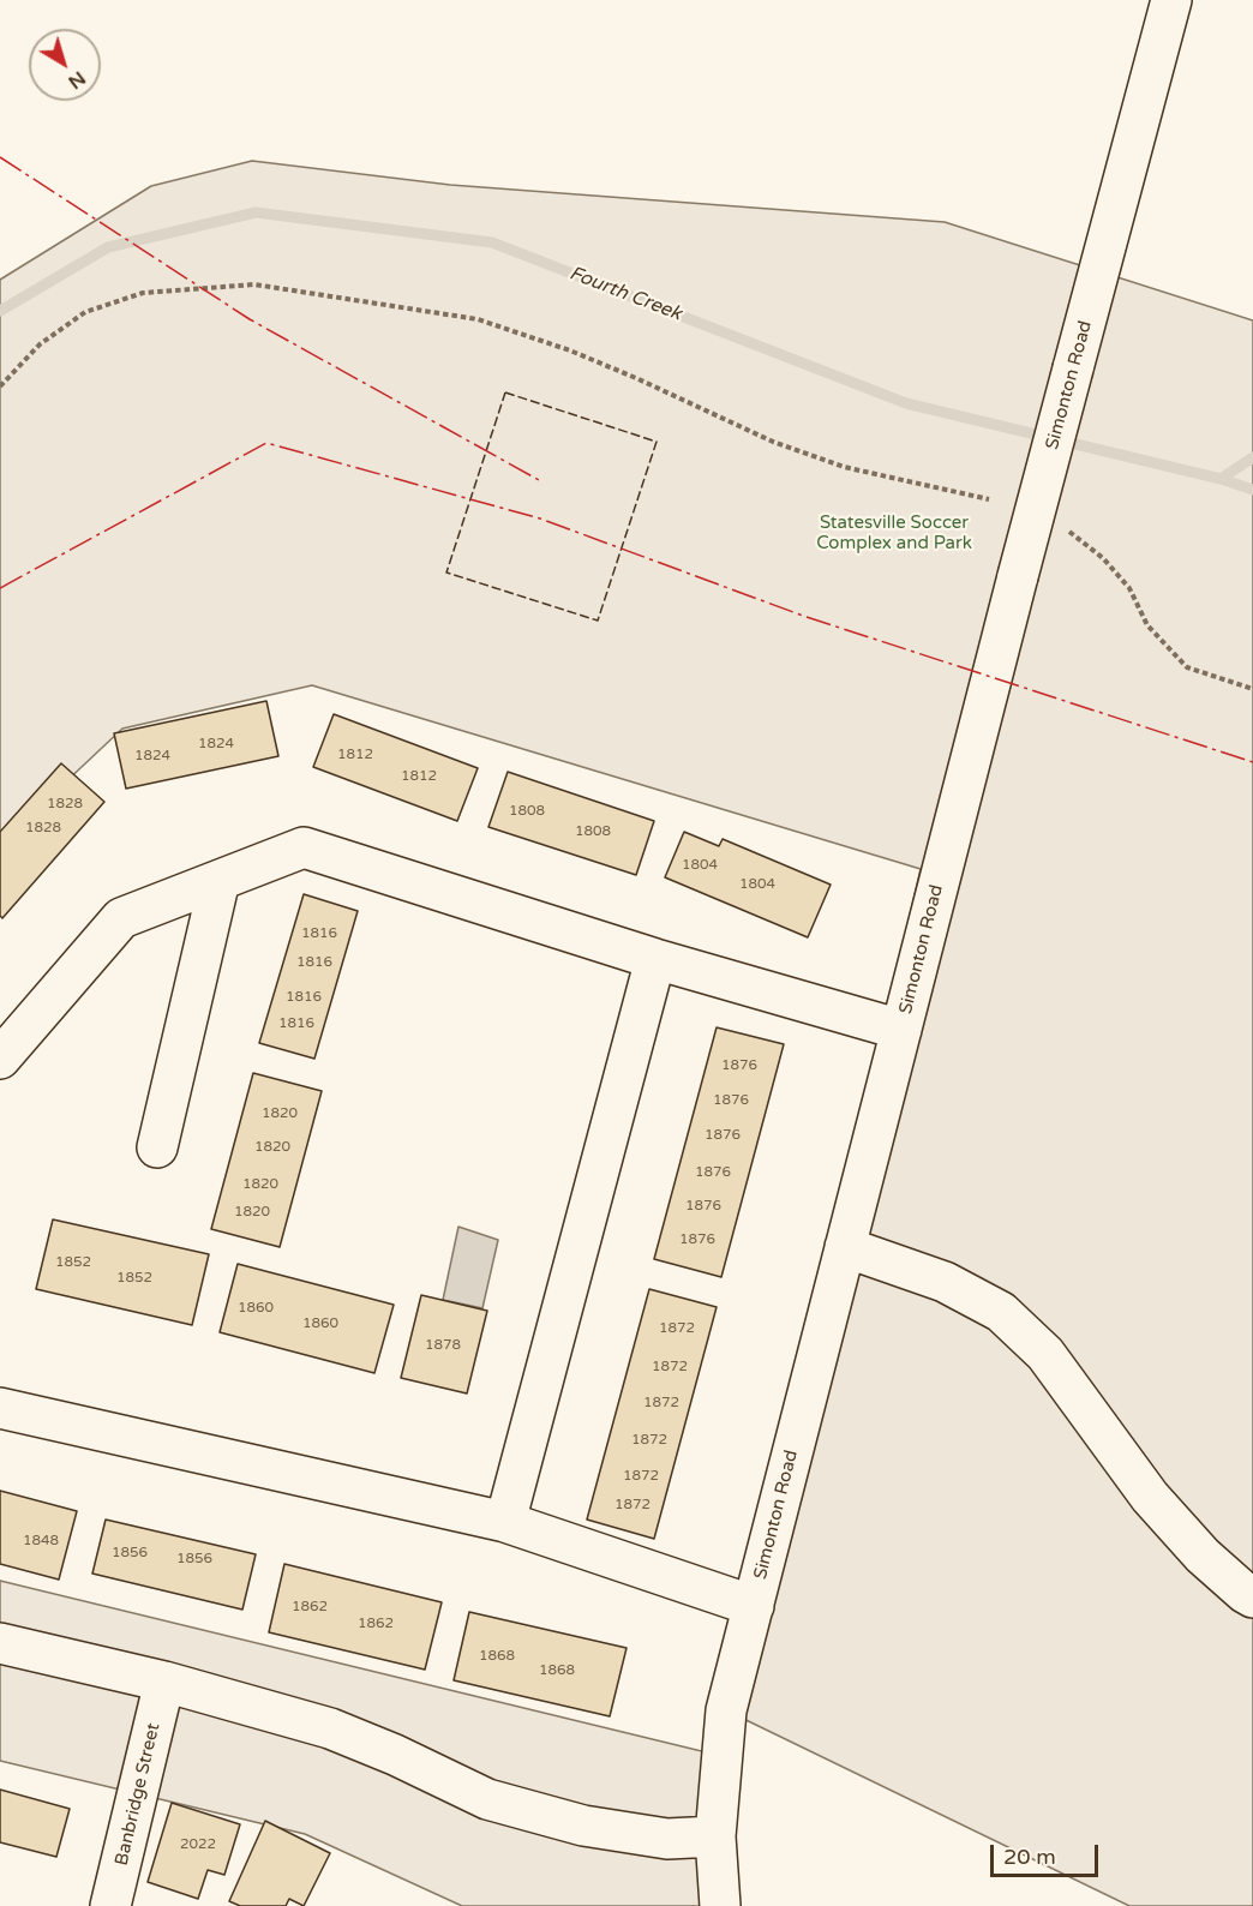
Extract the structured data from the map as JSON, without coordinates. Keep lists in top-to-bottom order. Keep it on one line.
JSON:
{"streets":{"street":["Simonton Road","Banbridge Street"]},"water":["Fourth Creek"],"parks":["Statesville Soccer Complex and Park"],"house_numbers":["1824","1812","1824","1812","1828","1808","1828","1808","1804","1804","1816","1816","1816","1816","1876","1876","1820","1876","1820","1876","1820","1876","1820","1876","1852","1852","1860","1860","1872","1878","1872","1872","1872","1872","1872","1848","1856","1856","1862","1862","1868","1868","2022"],"scale_bar":"20 m","north":"bottom right"}
